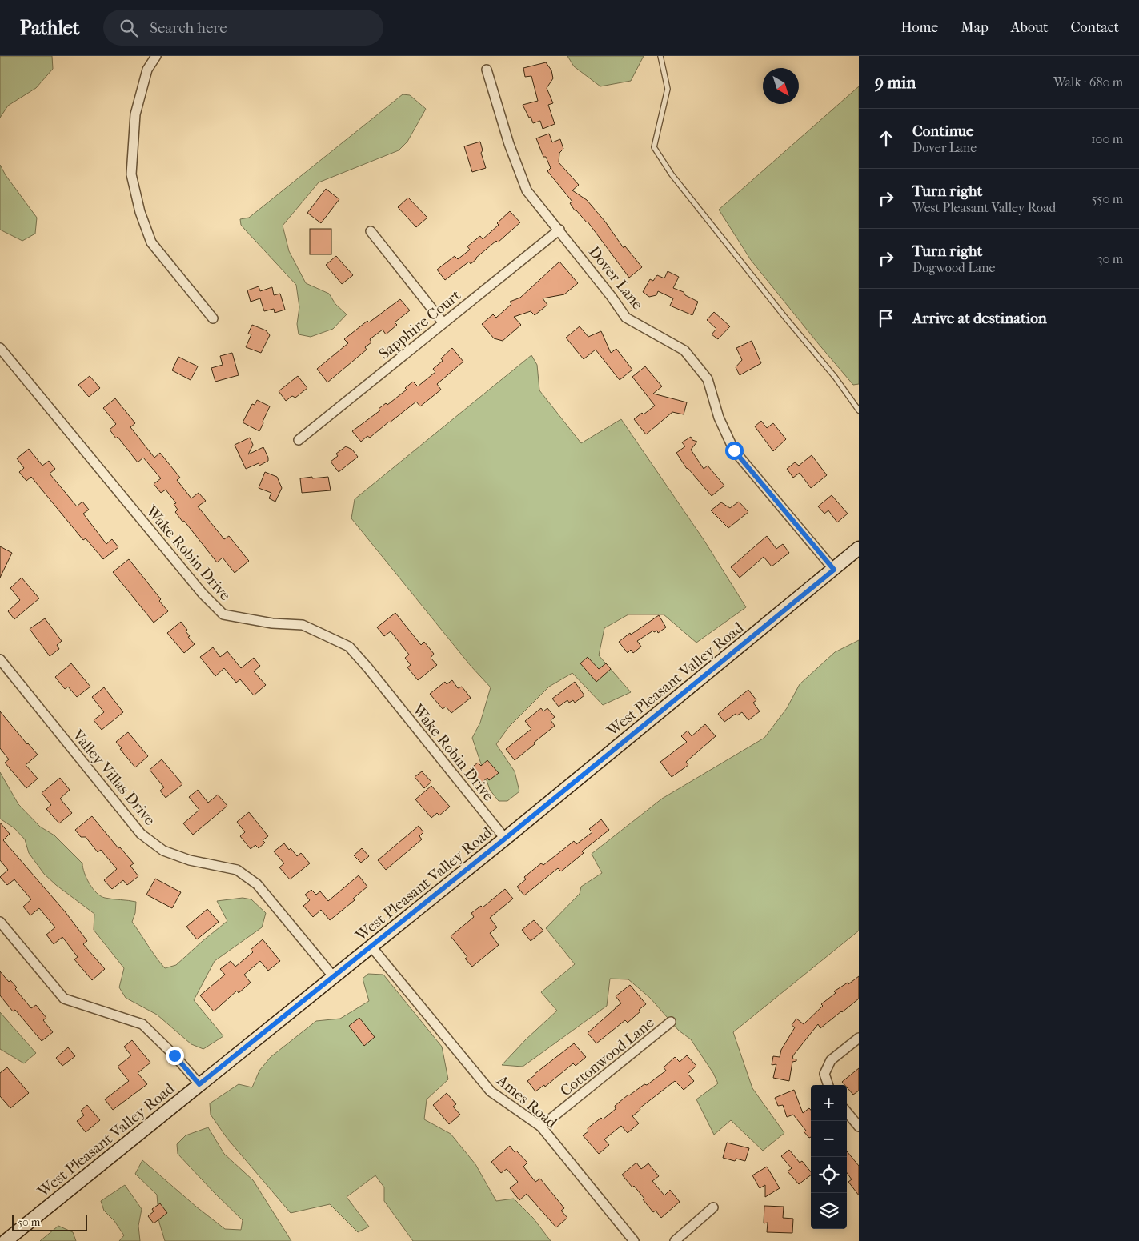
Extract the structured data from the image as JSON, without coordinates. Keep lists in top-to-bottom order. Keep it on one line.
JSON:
{"streets":{"main road":["West Pleasant Valley Road"],"street":["Dover Lane","Sapphire Court","Wake Robin Drive","Valley Villas Drive","Cottonwood Lane","Ames Road"]},"crossings":[["Dover Lane","Sapphire Court"],["Dover Lane","West Pleasant Valley Road"],["Wake Robin Drive","West Pleasant Valley Road"],["West Pleasant Valley Road","Valley Villas Drive"],["West Pleasant Valley Road","Ames Road"],["Cottonwood Lane","Ames Road"]],"scale_bar":"50 m","north":"bottom right","page":{"header":"Pathlet","search":"Search here","nav":["Home","Map","About","Contact"],"heading":["9 min","Walk · 680 m"],"list":[["Continue","Dover Lane","100 m"],["Turn right","West Pleasant Valley Road","550 m"],["Turn right","Dogwood Lane","30 m"],"Arrive at destination"],"map_buttons":["+","−"],"scale":"50 m"}}
